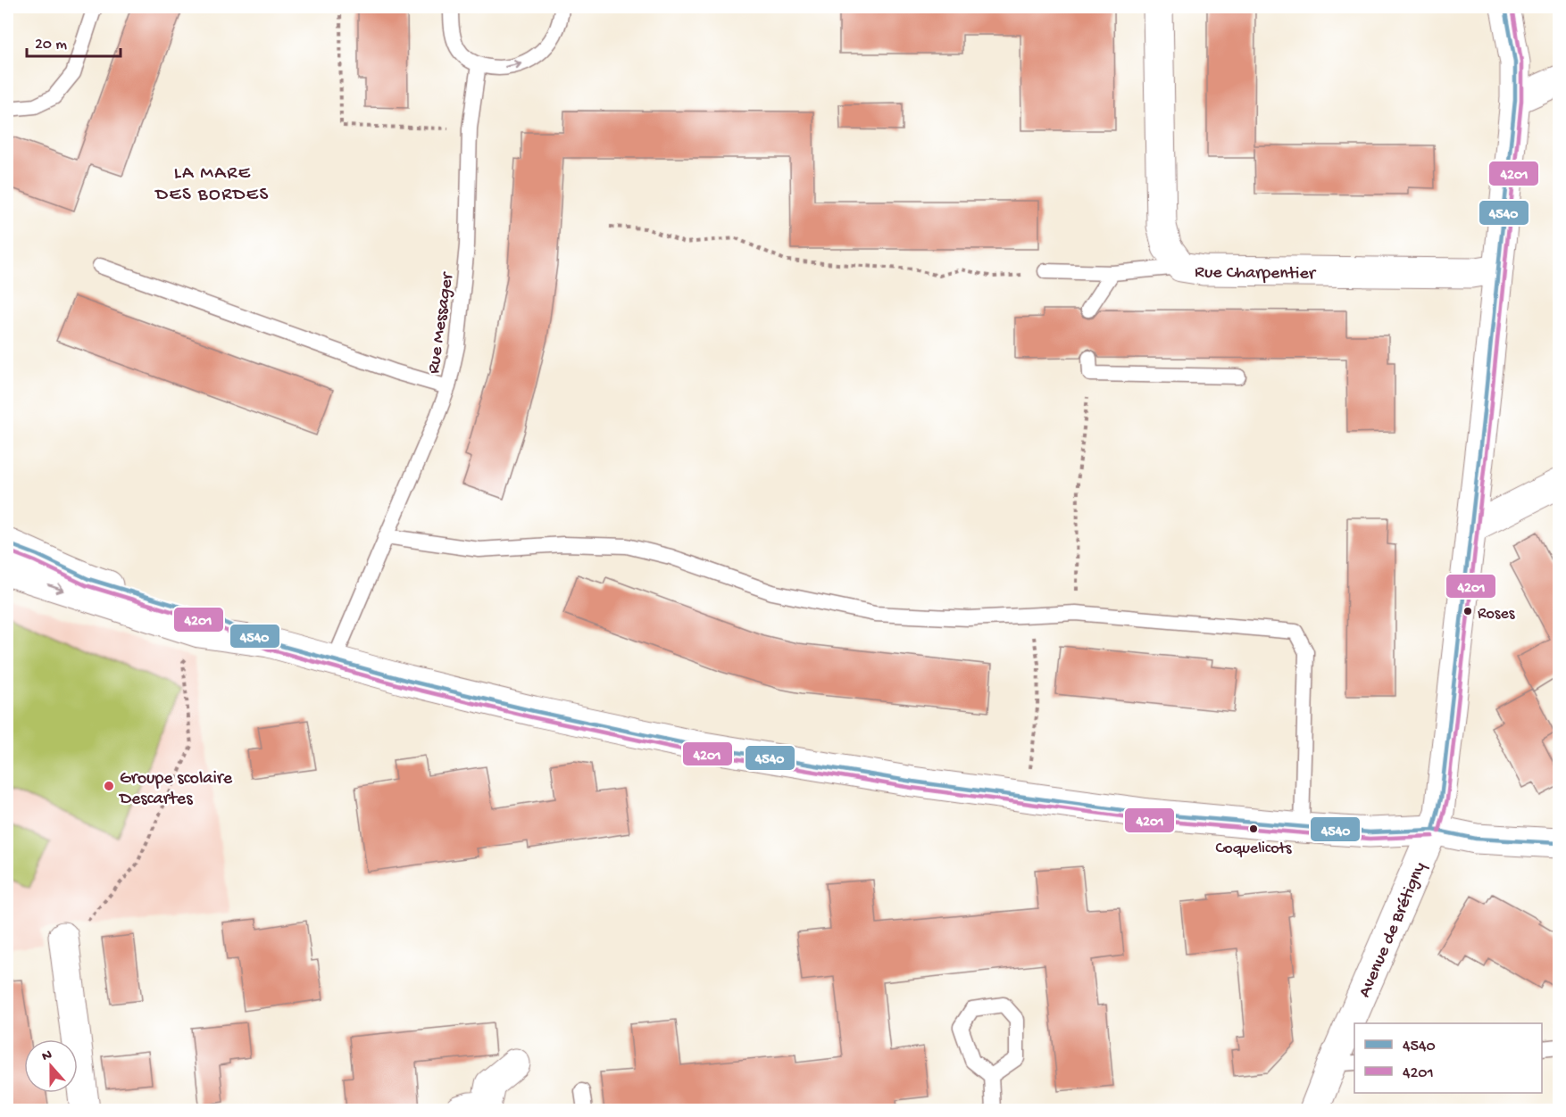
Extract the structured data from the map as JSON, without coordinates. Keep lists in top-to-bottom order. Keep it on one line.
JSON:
{"streets":{"street":["Rue Charpentier","Avenue de Brétigny"],"lane":["Rue Messager"]},"crossings":[["Rue Charpentier","Avenue de Brétigny"]],"districts":["LA MARE DES BORDES"],"places":["Roses","Groupe scolaire Descartes","Coquelicots"],"lines":["transit line 4540","transit line 4201"],"legend":["4540","4201"],"scale_bar":"20 m","north":"top"}
